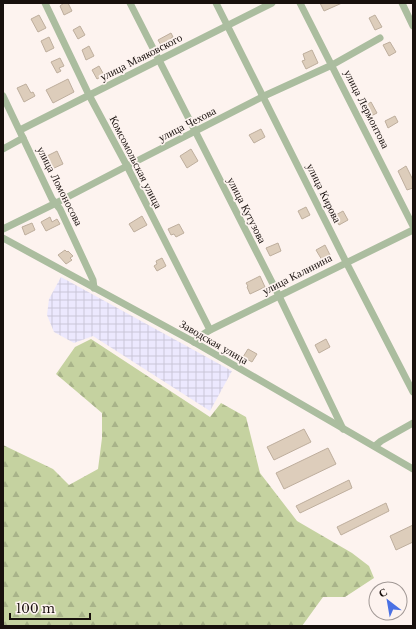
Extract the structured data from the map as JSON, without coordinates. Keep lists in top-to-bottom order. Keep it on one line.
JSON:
{"streets":{"street":["улица Маяковского","улица Лермонтова","улица Чехова","Комсомольская улица","улица Ломоносова","улица Кирова","улица Кутузова","улица Калинина","Заводская улица"]},"crossings":[["улица Маяковского","Комсомольская улица"],["улица Маяковского","улица Ломоносова"],["улица Маяковского","улица Кирова"],["улица Маяковского","улица Кутузова"],["улица Лермонтова","улица Чехова"],["улица Чехова","Комсомольская улица"],["улица Чехова","улица Ломоносова"],["улица Чехова","улица Кирова"],["улица Чехова","улица Кутузова"],["Комсомольская улица","улица Калинина"],["улица Ломоносова","Заводская улица"],["улица Кирова","улица Калинина"],["улица Кутузова","улица Калинина"],["улица Кутузова","Заводская улица"],["улица Калинина","Заводская улица"]],"scale_bar":"100 m","north":"top left"}
